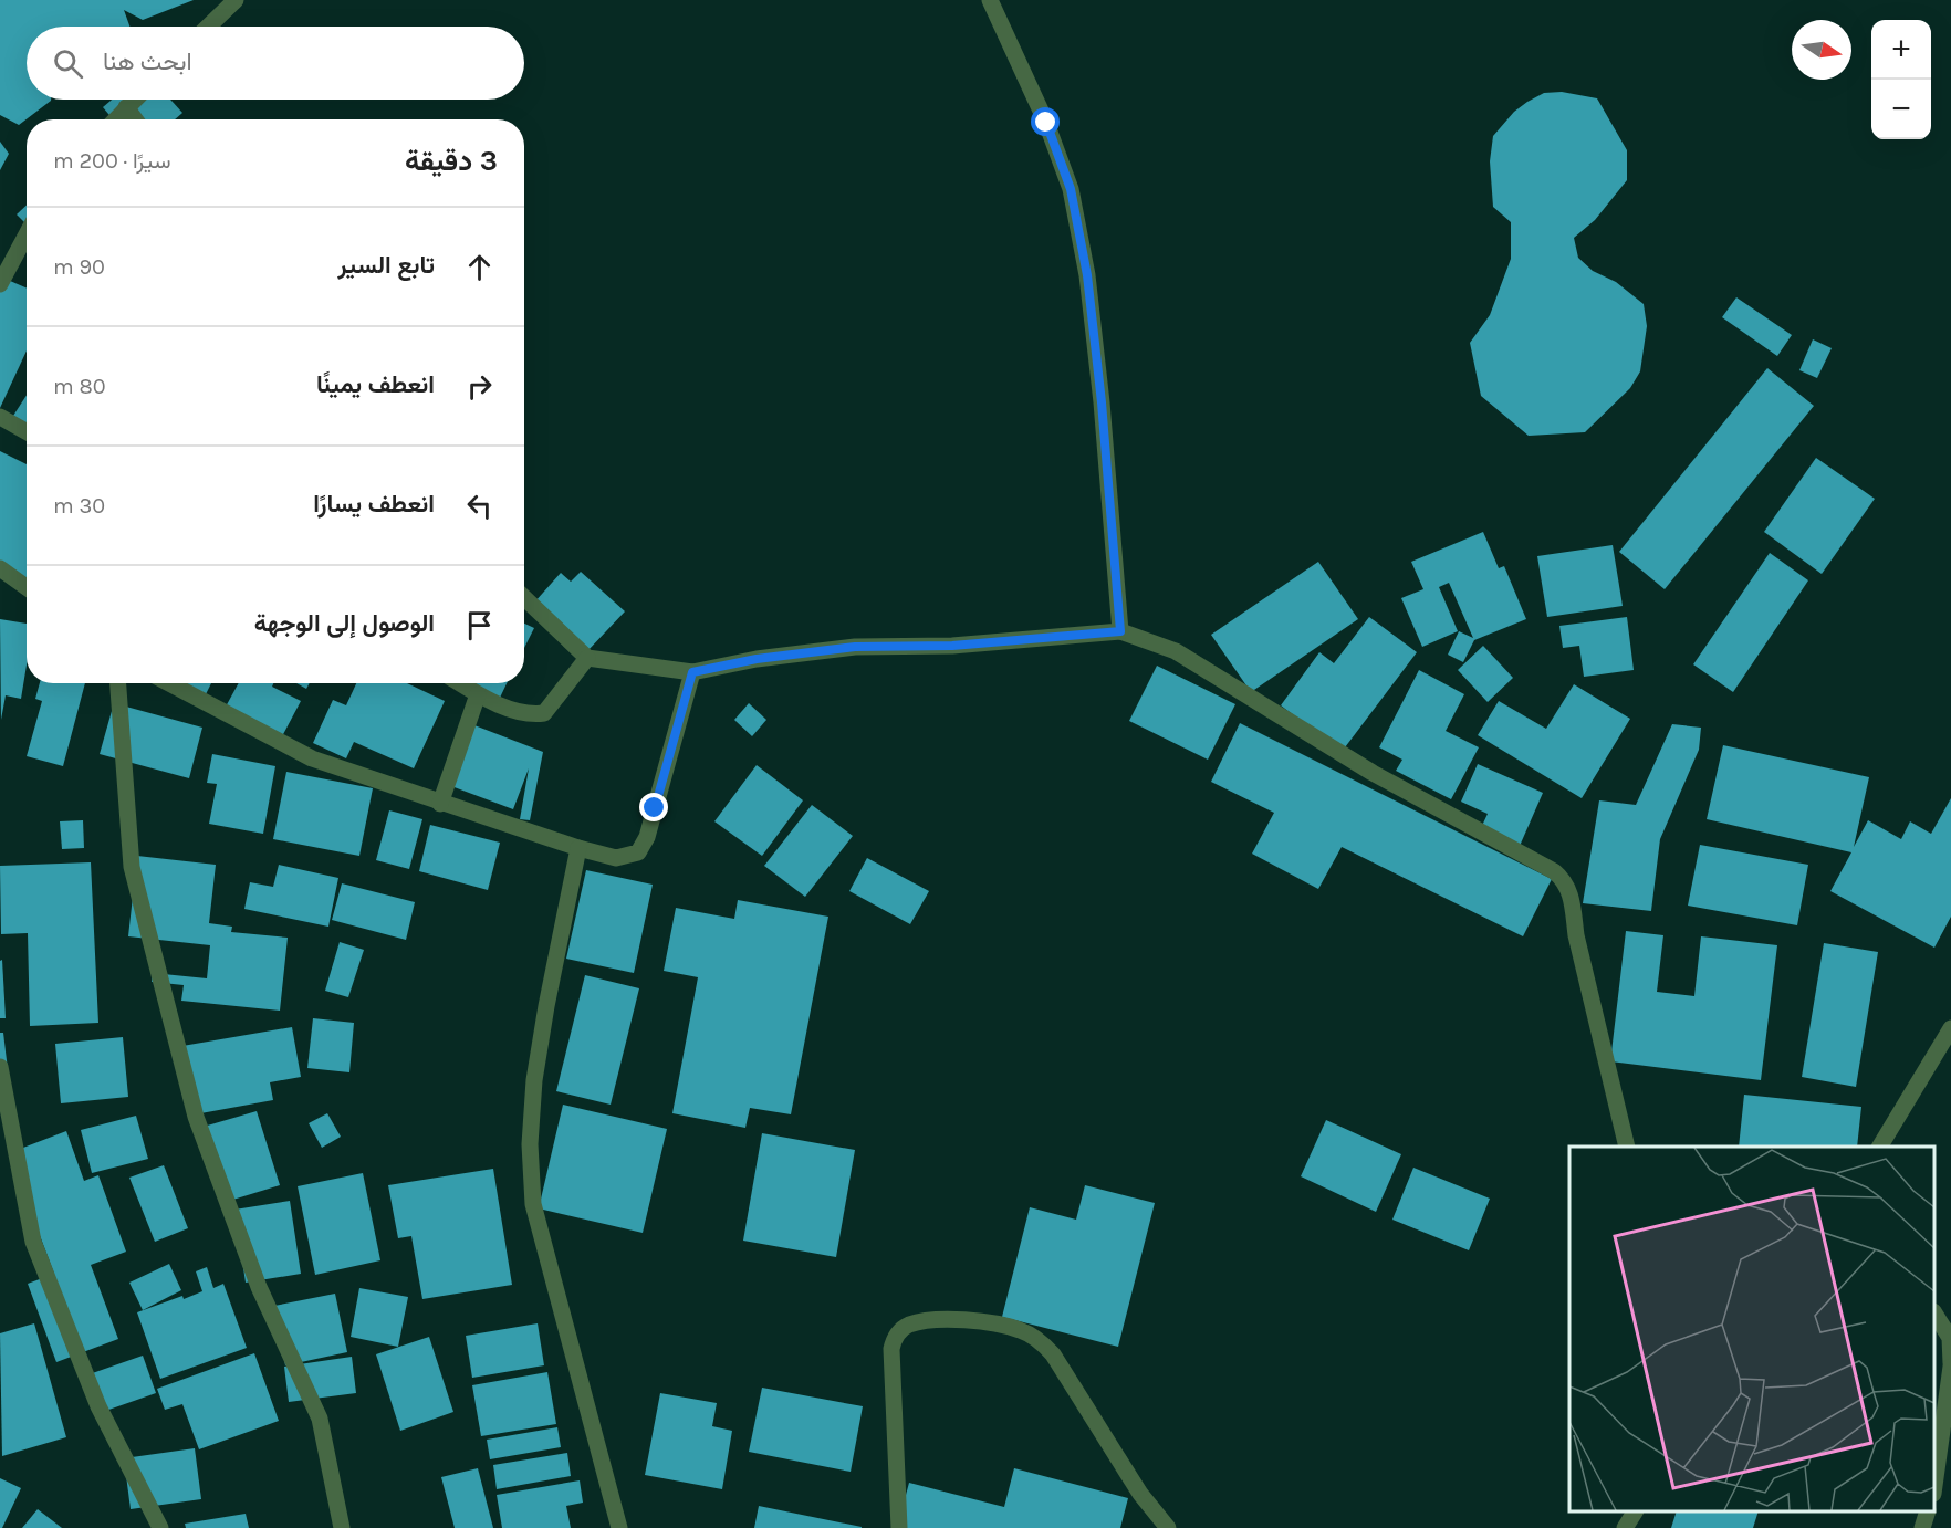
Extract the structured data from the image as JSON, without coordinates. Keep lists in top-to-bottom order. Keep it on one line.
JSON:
{"north":"right","page":{"map_buttons":["+","−"],"search":"ابحث هنا","heading":["3 دقيقة","سيرًا · 200 m"],"list":[["تابع السير","90 m"],["انعطف يمينًا","80 m"],["انعطف يسارًا","30 m"],"الوصول إلى الوجهة"]}}
